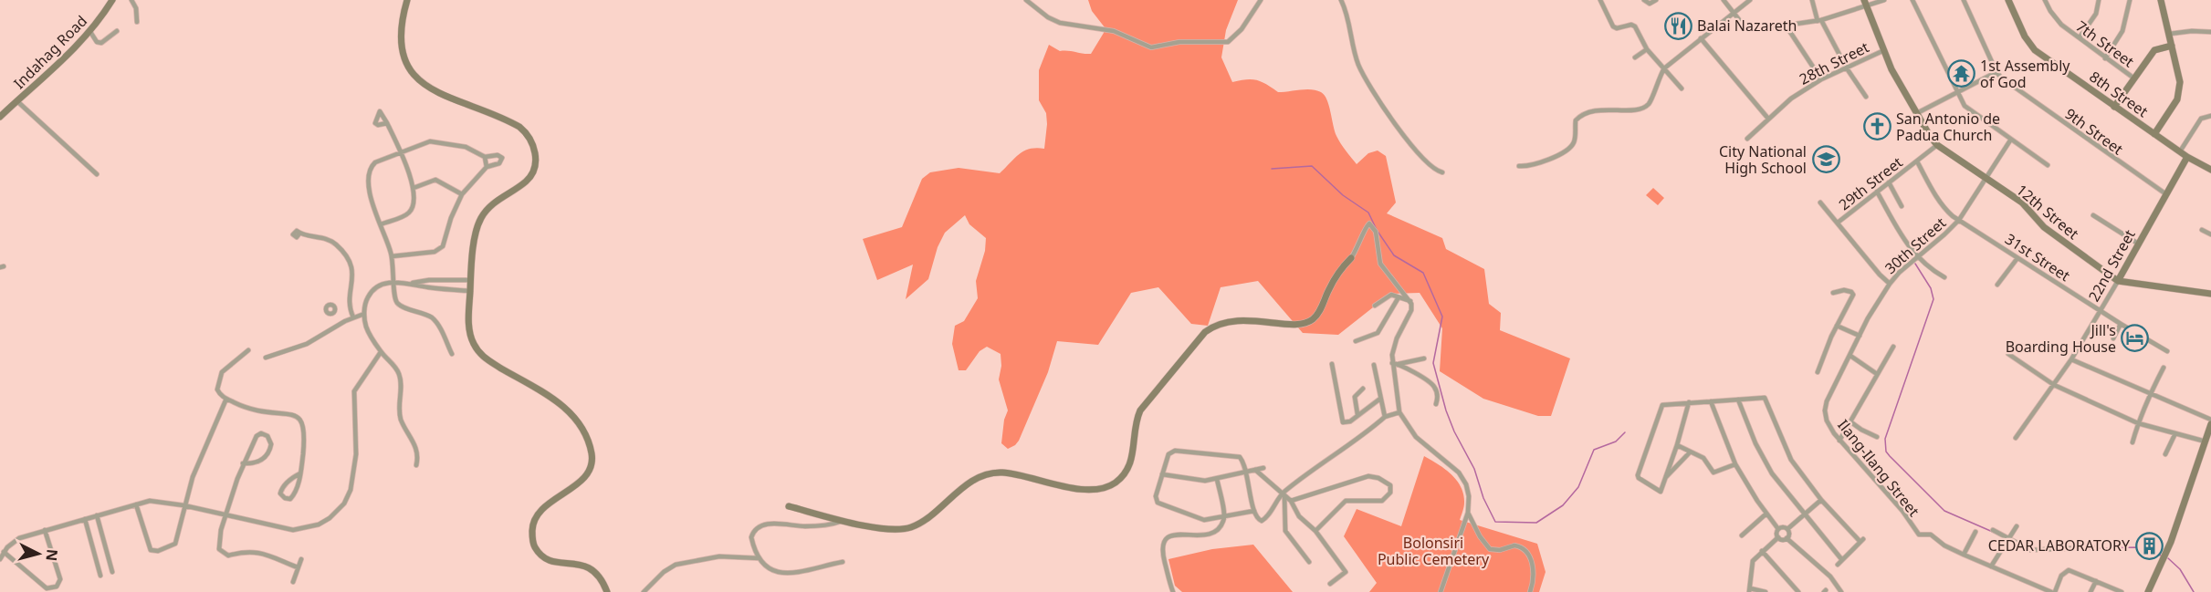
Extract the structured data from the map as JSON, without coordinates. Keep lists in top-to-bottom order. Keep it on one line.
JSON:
{"streets":{"street":["7th Street","Indahag Road","28th Street","8th Street","9th Street","29th Street","12th Street","30th Street","31st Street","22nd Street","Ilang-Ilang Street"]},"crossings":[["28th Street","12th Street"],["8th Street","22nd Street"],["9th Street","22nd Street"],["29th Street","12th Street"],["29th Street","31st Street"],["12th Street","30th Street"],["12th Street","22nd Street"],["30th Street","31st Street"],["30th Street","Ilang-Ilang Street"],["31st Street","22nd Street"]],"parks":["Bolonsiri Public Cemetery"],"places":{"restaurant":["Balai Nazareth"],"temple":["1st Assembly of God"],"church":["San Antonio de Padua Church"],"school or university":["City National High School"],"hotel":["Jill's Boarding House"],"building":["CEDAR LABORATORY"]},"north":"right"}
